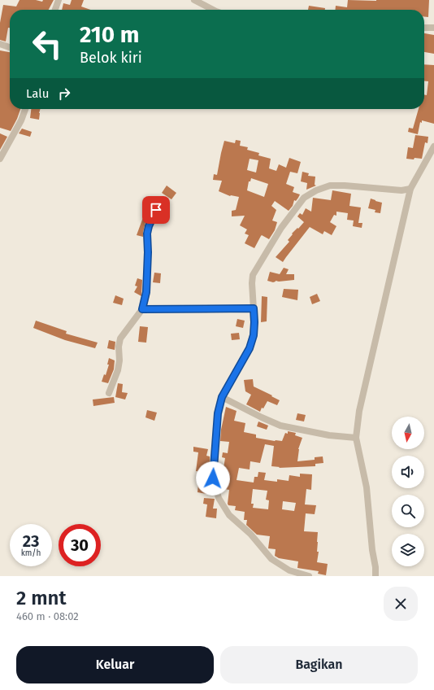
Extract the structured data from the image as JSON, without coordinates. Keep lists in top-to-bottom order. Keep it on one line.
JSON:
{"north":"bottom","page":{"turn":["210 m","Belok kiri"],"then":"Lalu","speed":"23 km/h","limit":"30","heading":["2 mnt","460 m · 08:02"],"buttons":["Keluar","Bagikan"]}}
